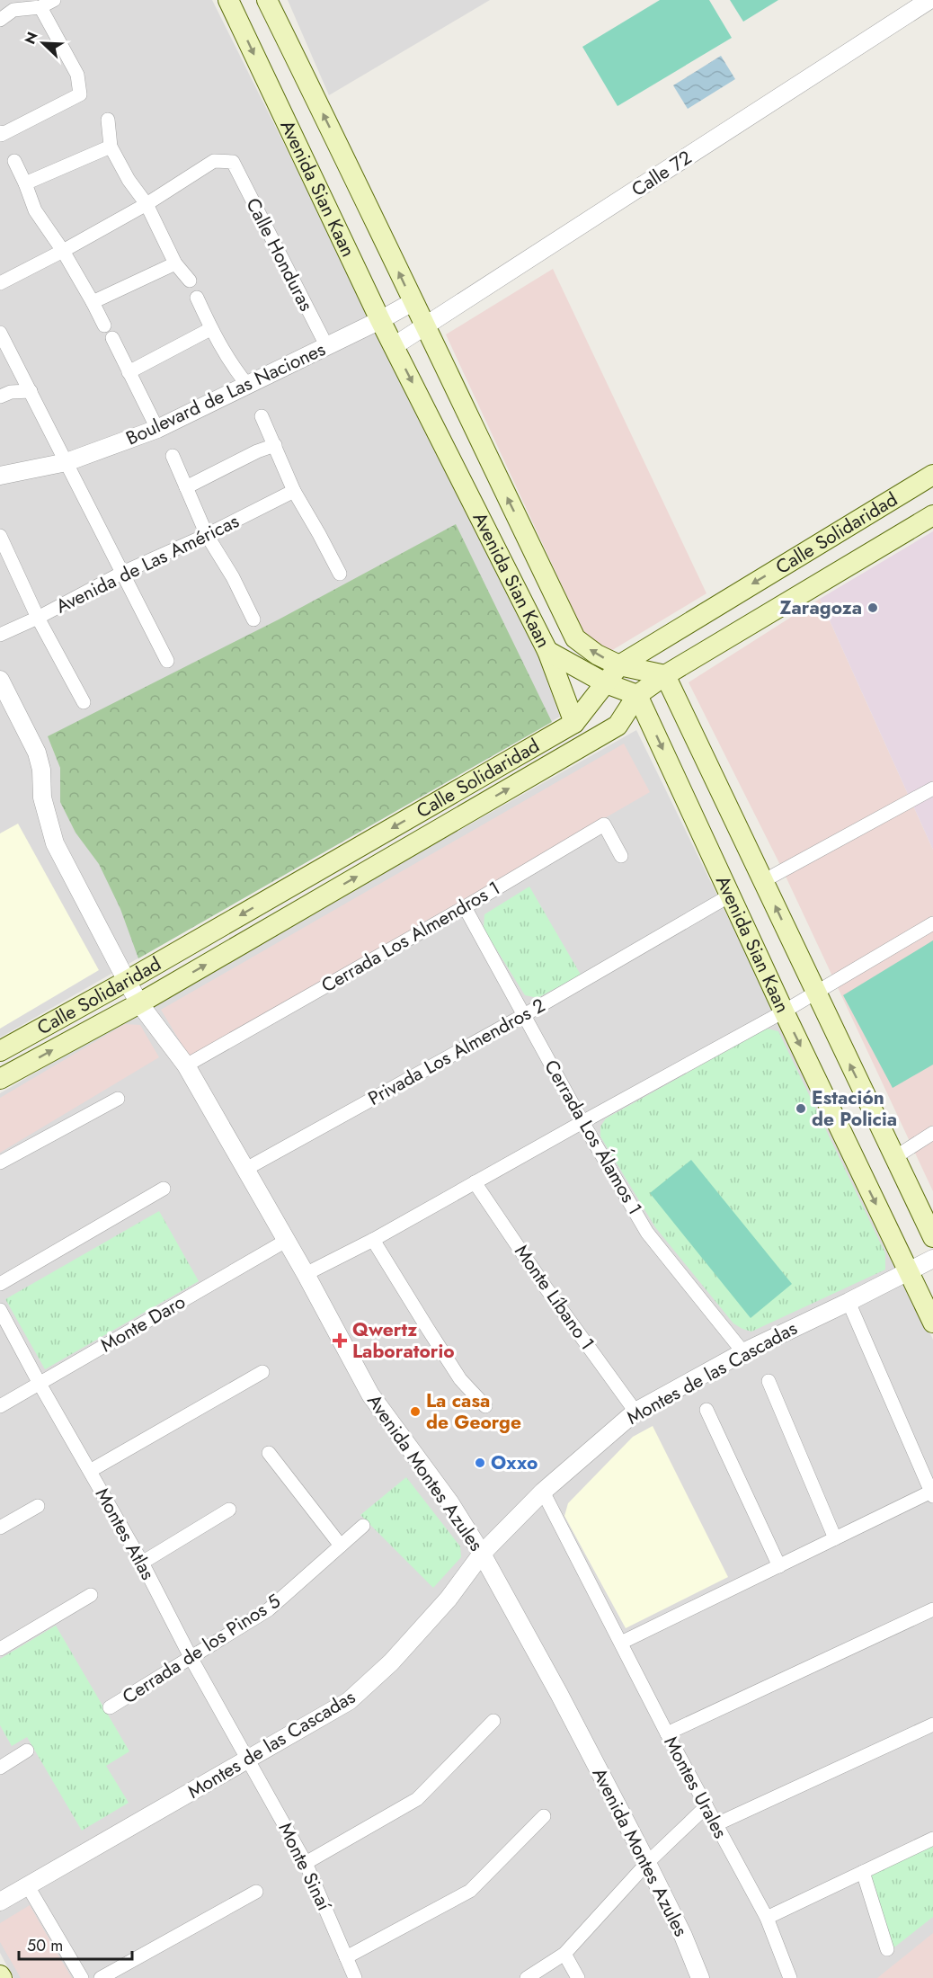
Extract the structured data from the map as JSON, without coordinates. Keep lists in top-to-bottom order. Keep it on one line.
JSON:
{"streets":{"main road":["Avenida Sian Kaan","Calle Solidaridad"],"street":["Calle 72","Calle Honduras","Boulevard de Las Naciones","Avenida de Las Américas","Cerrada Los Almendros 1","Privada Los Almendros 2","Cerrada Los Álamos 1","Monte Líbano 1","Monte Daro","Montes de las Cascadas","Avenida Montes Azules","Montes Atlas","Cerrada de los Pinos 5","Montes Urales","Monte Sinaí"]},"crossings":[["Calle 72","Avenida Sian Kaan"],["Avenida Sian Kaan","Boulevard de Las Naciones"],["Avenida Sian Kaan","Calle Solidaridad"],["Avenida Sian Kaan","Privada Los Almendros 2"],["Avenida Sian Kaan","Montes de las Cascadas"],["Calle Honduras","Boulevard de Las Naciones"],["Calle Solidaridad","Avenida Montes Azules"],["Cerrada Los Almendros 1","Cerrada Los Álamos 1"],["Cerrada Los Almendros 1","Avenida Montes Azules"],["Privada Los Almendros 2","Cerrada Los Álamos 1"],["Privada Los Almendros 2","Avenida Montes Azules"],["Cerrada Los Álamos 1","Montes de las Cascadas"],["Monte Líbano 1","Montes de las Cascadas"],["Monte Daro","Avenida Montes Azules"],["Monte Daro","Montes Atlas"],["Montes de las Cascadas","Avenida Montes Azules"],["Montes de las Cascadas","Montes Atlas"],["Montes de las Cascadas","Montes Urales"],["Montes de las Cascadas","Monte Sinaí"],["Montes Atlas","Cerrada de los Pinos 5"],["Montes Atlas","Monte Sinaí"]],"places":{"other":["Zaragoza","Estación de Policia","La casa de George","Oxxo"],"health":["Qwertz Laboratorio"]},"scale_bar":"50 m","north":"top left"}
